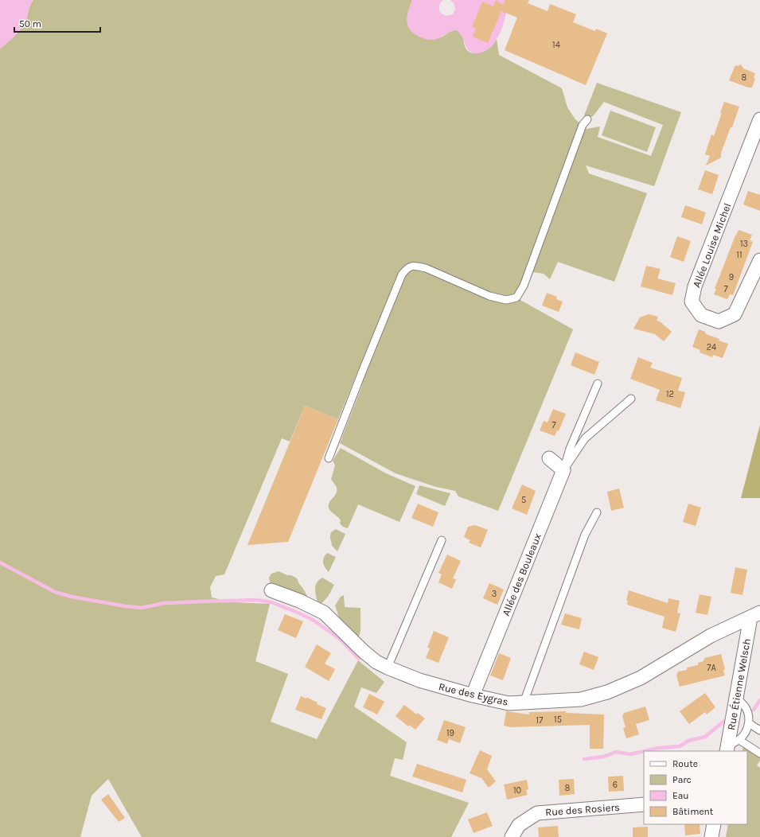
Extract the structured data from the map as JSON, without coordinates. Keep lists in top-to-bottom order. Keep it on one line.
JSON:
{"streets":{"street":["Allée Louise Michel","Allée des Bouleaux","Rue Étienne Welsch","Rue des Eygras","Rue des Rosiers"]},"crossings":[["Allée des Bouleaux","Rue des Eygras"],["Rue Étienne Welsch","Rue des Eygras"]],"house_numbers":["14","8","13","11","9","7","24","12","7","5","3","7A","15","17","19","6","8","10"],"legend":["Route","Parc","Eau","Bâtiment"],"scale_bar":"50 m"}
